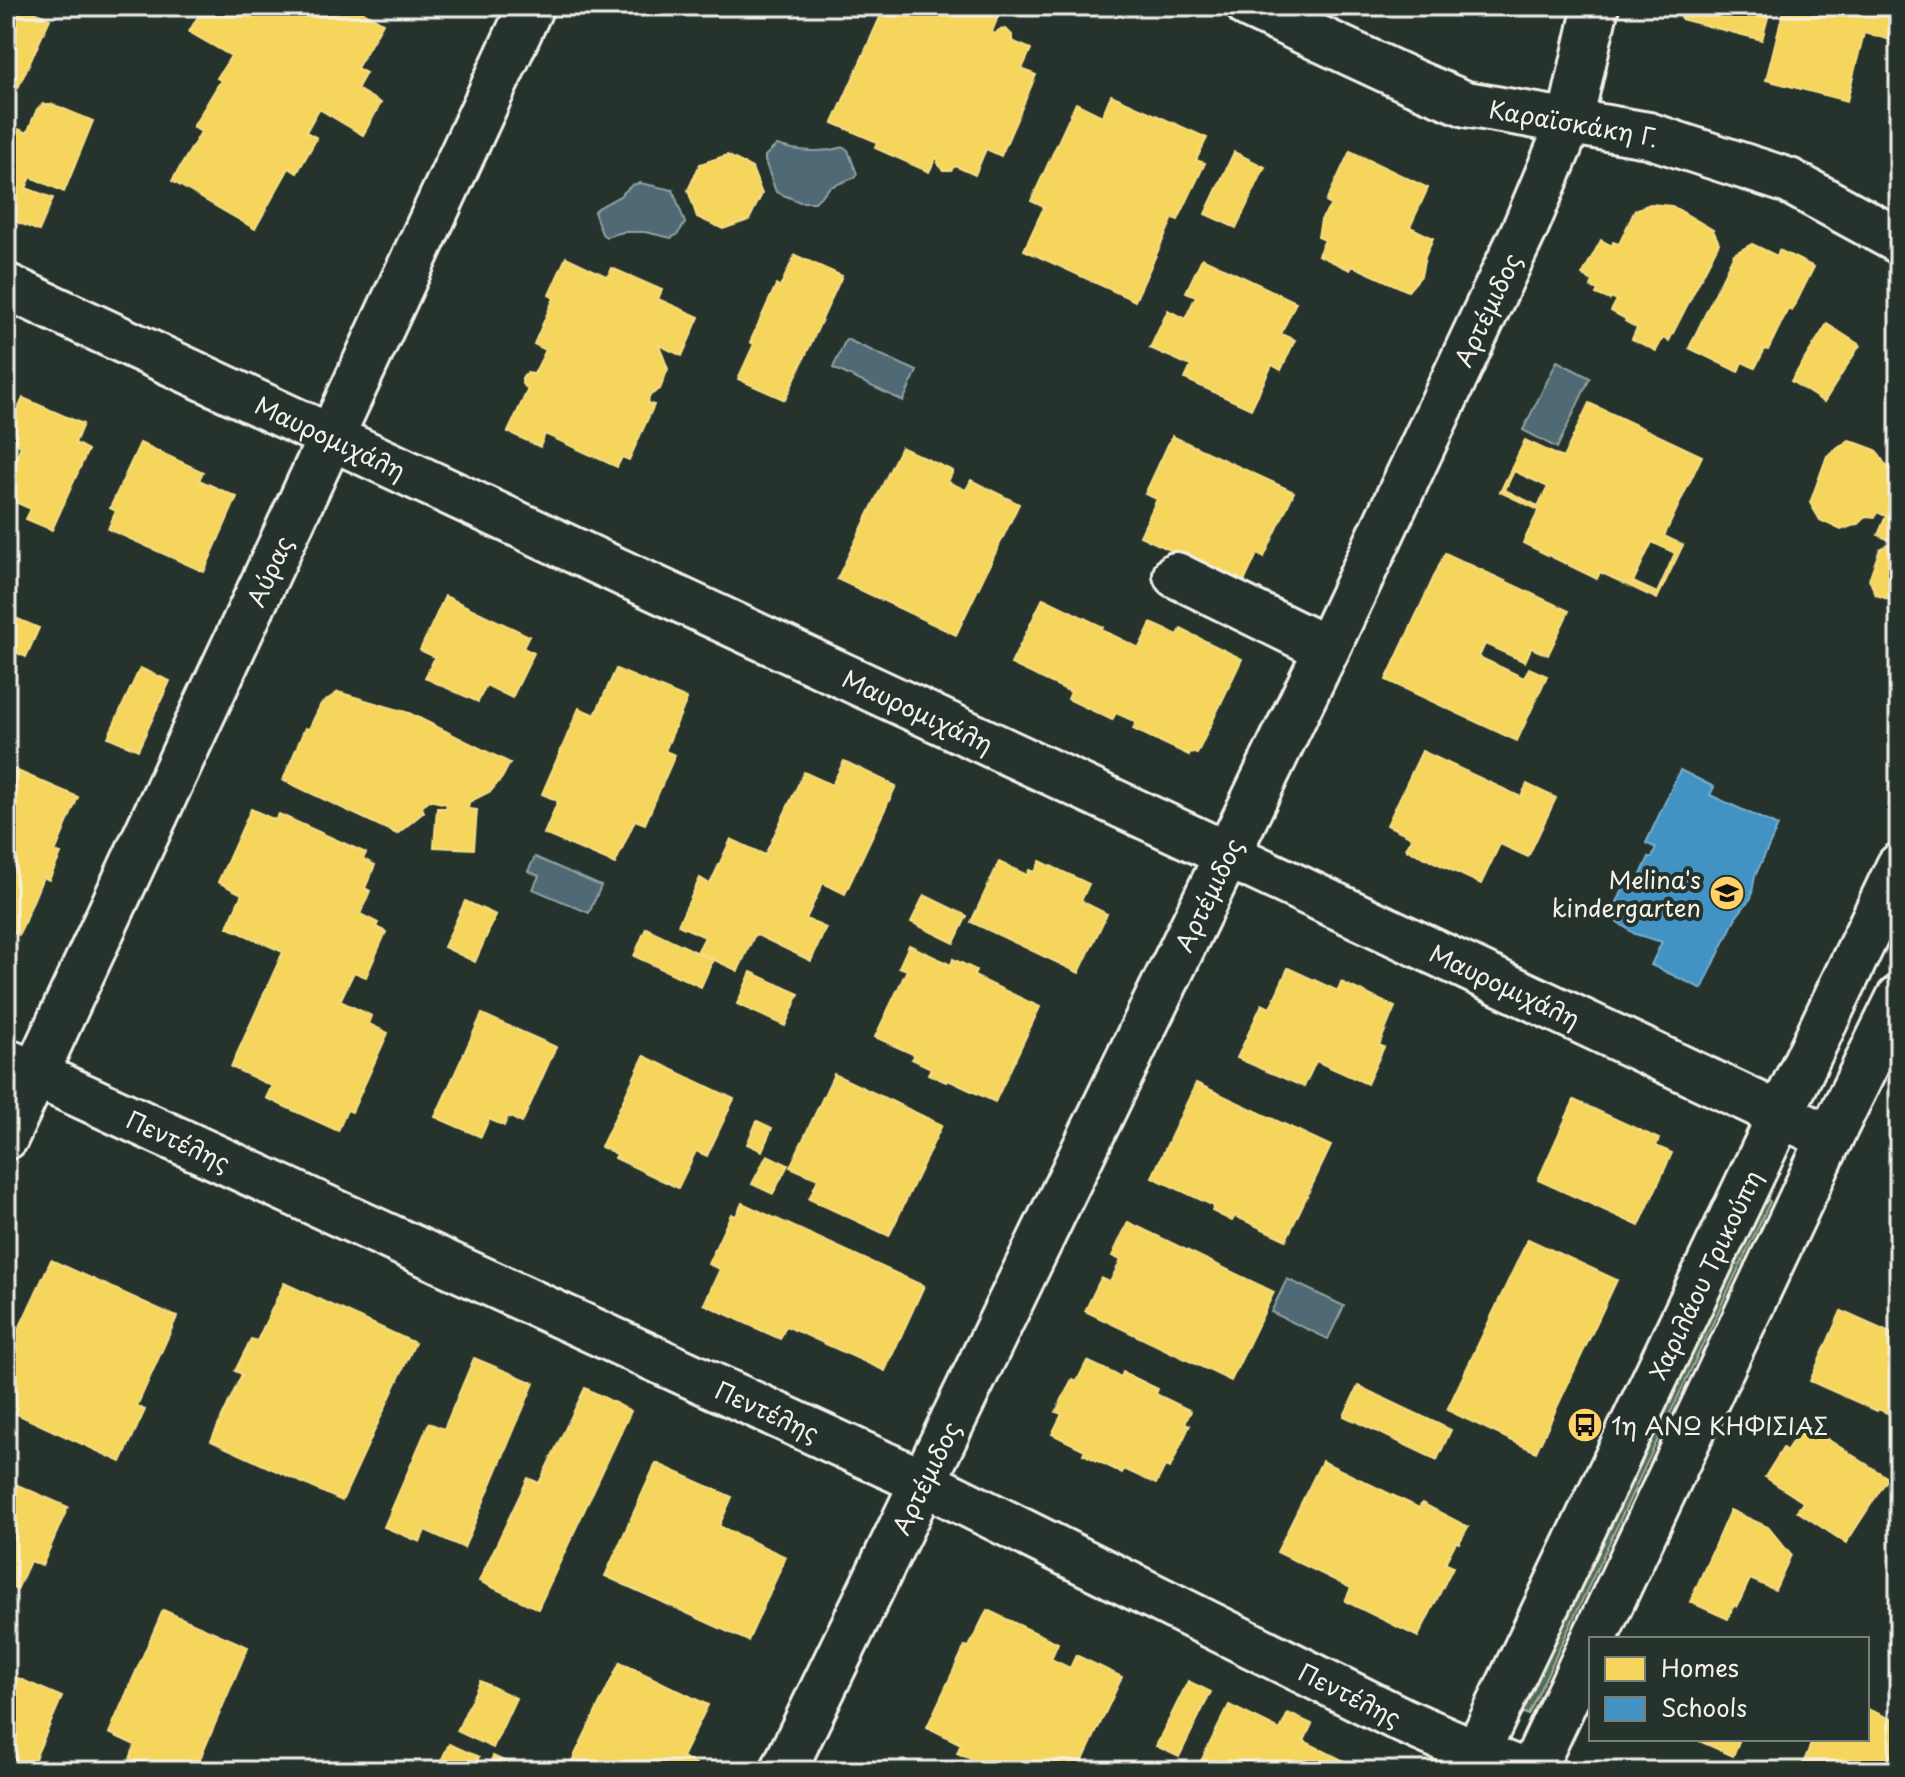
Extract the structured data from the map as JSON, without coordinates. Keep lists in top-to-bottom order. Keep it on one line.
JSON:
{"streets":{"street":["Καραϊσκάκη Γ.","Αρτέμιδος","Μαυρομιχάλη","Αύρας","Πεντέλης","Χαριλάου Τρικούπη"]},"crossings":[["Καραϊσκάκη Γ.","Αρτέμιδος"],["Αρτέμιδος","Μαυρομιχάλη"],["Αρτέμιδος","Πεντέλης"],["Μαυρομιχάλη","Αύρας"],["Μαυρομιχάλη","Χαριλάου Τρικούπη"],["Αύρας","Πεντέλης"],["Πεντέλης","Χαριλάου Τρικούπη"]],"places":{"school or university":["Melina's kindergarten"],"bus stop":["1η ΑΝΩ ΚΗΦΙΣΙΑΣ"]},"legend":["Homes","Schools"]}
